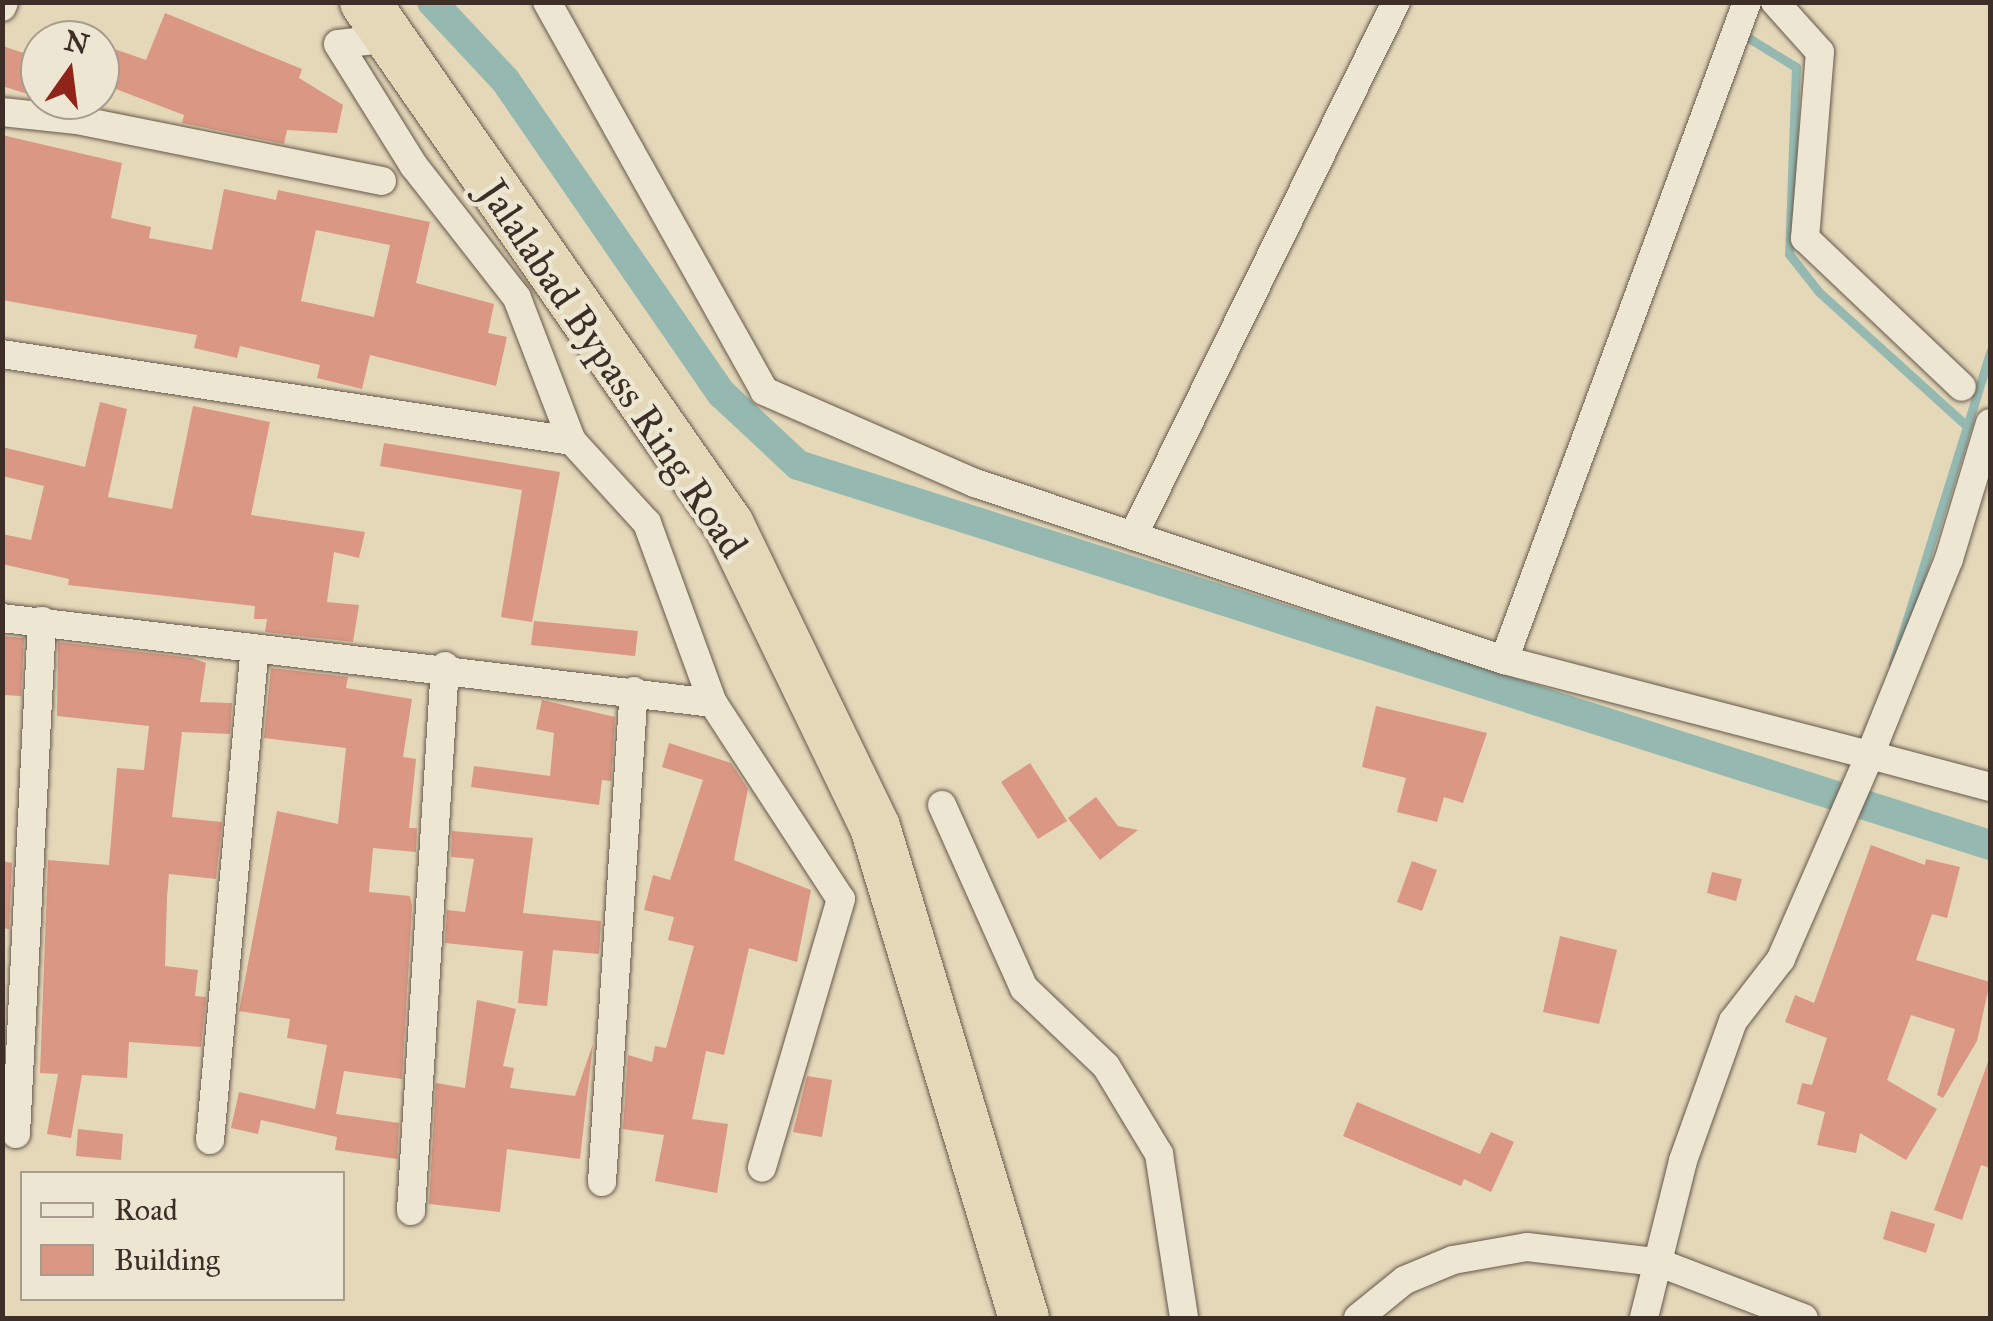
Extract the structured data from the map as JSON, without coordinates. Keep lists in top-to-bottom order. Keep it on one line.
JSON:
{"streets":{"highway":["Jalalabad Bypass Ring Road"]},"legend":["Road","Building"],"north":"top"}
